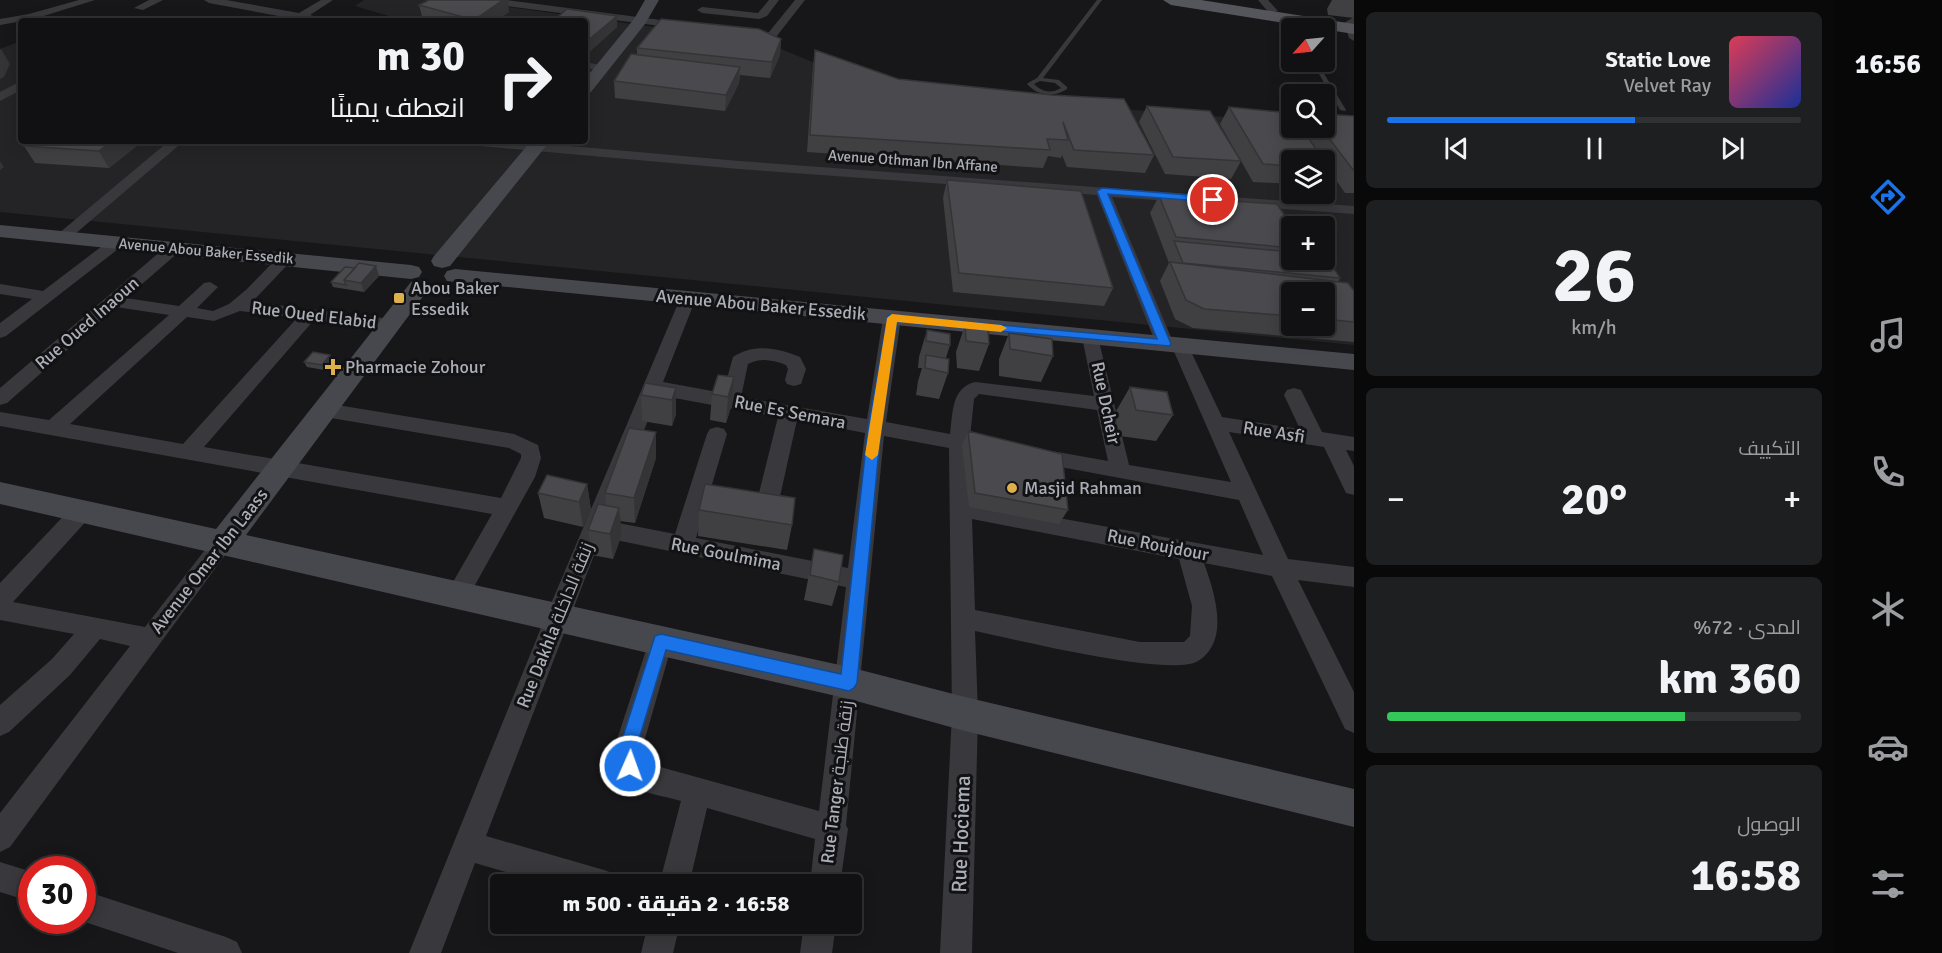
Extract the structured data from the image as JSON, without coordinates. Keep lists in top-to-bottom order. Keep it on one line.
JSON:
{"streets":{"street":["Avenue Othman Ibn Affane","Avenue Abou Baker Essedik","Rue Oued Elabid","Rue Oued Inaoun","Rue Dcheir","Rue Es Semara","Rue Asfi","Rue Roujdour","Rue Goulmima","Avenue Omar Ibn Laass","Rue Dakhla زنقة الداخلة","Rue Tanger زنقة طنجة","Rue Hociema"]},"crossings":[["Avenue Abou Baker Essedik","Rue Oued Inaoun"],["Avenue Abou Baker Essedik","Rue Dcheir"],["Avenue Abou Baker Essedik","Avenue Omar Ibn Laass"],["Avenue Abou Baker Essedik","Rue Dakhla زنقة الداخلة"],["Avenue Abou Baker Essedik","Rue Tanger زنقة طنجة"],["Rue Oued Elabid","Avenue Omar Ibn Laass"],["Rue Dcheir","Rue Hociema"],["Rue Es Semara","Rue Dakhla زنقة الداخلة"],["Rue Es Semara","Rue Tanger زنقة طنجة"],["Rue Es Semara","Rue Hociema"],["Rue Roujdour","Rue Hociema"],["Rue Goulmima","Rue Dakhla زنقة الداخلة"],["Rue Goulmima","Rue Tanger زنقة طنجة"]],"places":{"transit":["Abou Baker Essedik"],"health":["Pharmacie Zohour"],"other":["Masjid Rahman"]},"north":"bottom left","page":{"tabs":"16:56","map_buttons":["+","−"],"turn":["30 m","انعطف يمينًا"],"song":["Static Love","Velvet Ray"],"tile":[["26","km/h"],"التكييف",["المدى · 72%","360 km"],["الوصول","16:58"]],"heat":["−","20°","+"],"limit":"30","trip":"16:58 · 2 دقيقة · 500 m"}}
